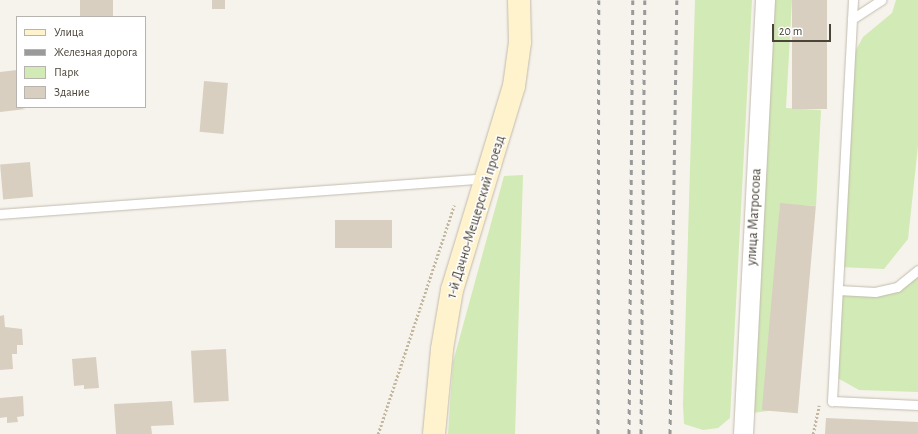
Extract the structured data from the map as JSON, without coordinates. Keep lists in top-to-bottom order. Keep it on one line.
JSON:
{"streets":{"street":["1-й Дачно-Мещерский проезд","улица Матросова"]},"legend":["Улица","Железная дорога","Парк","Здание"],"scale_bar":"20 m"}
